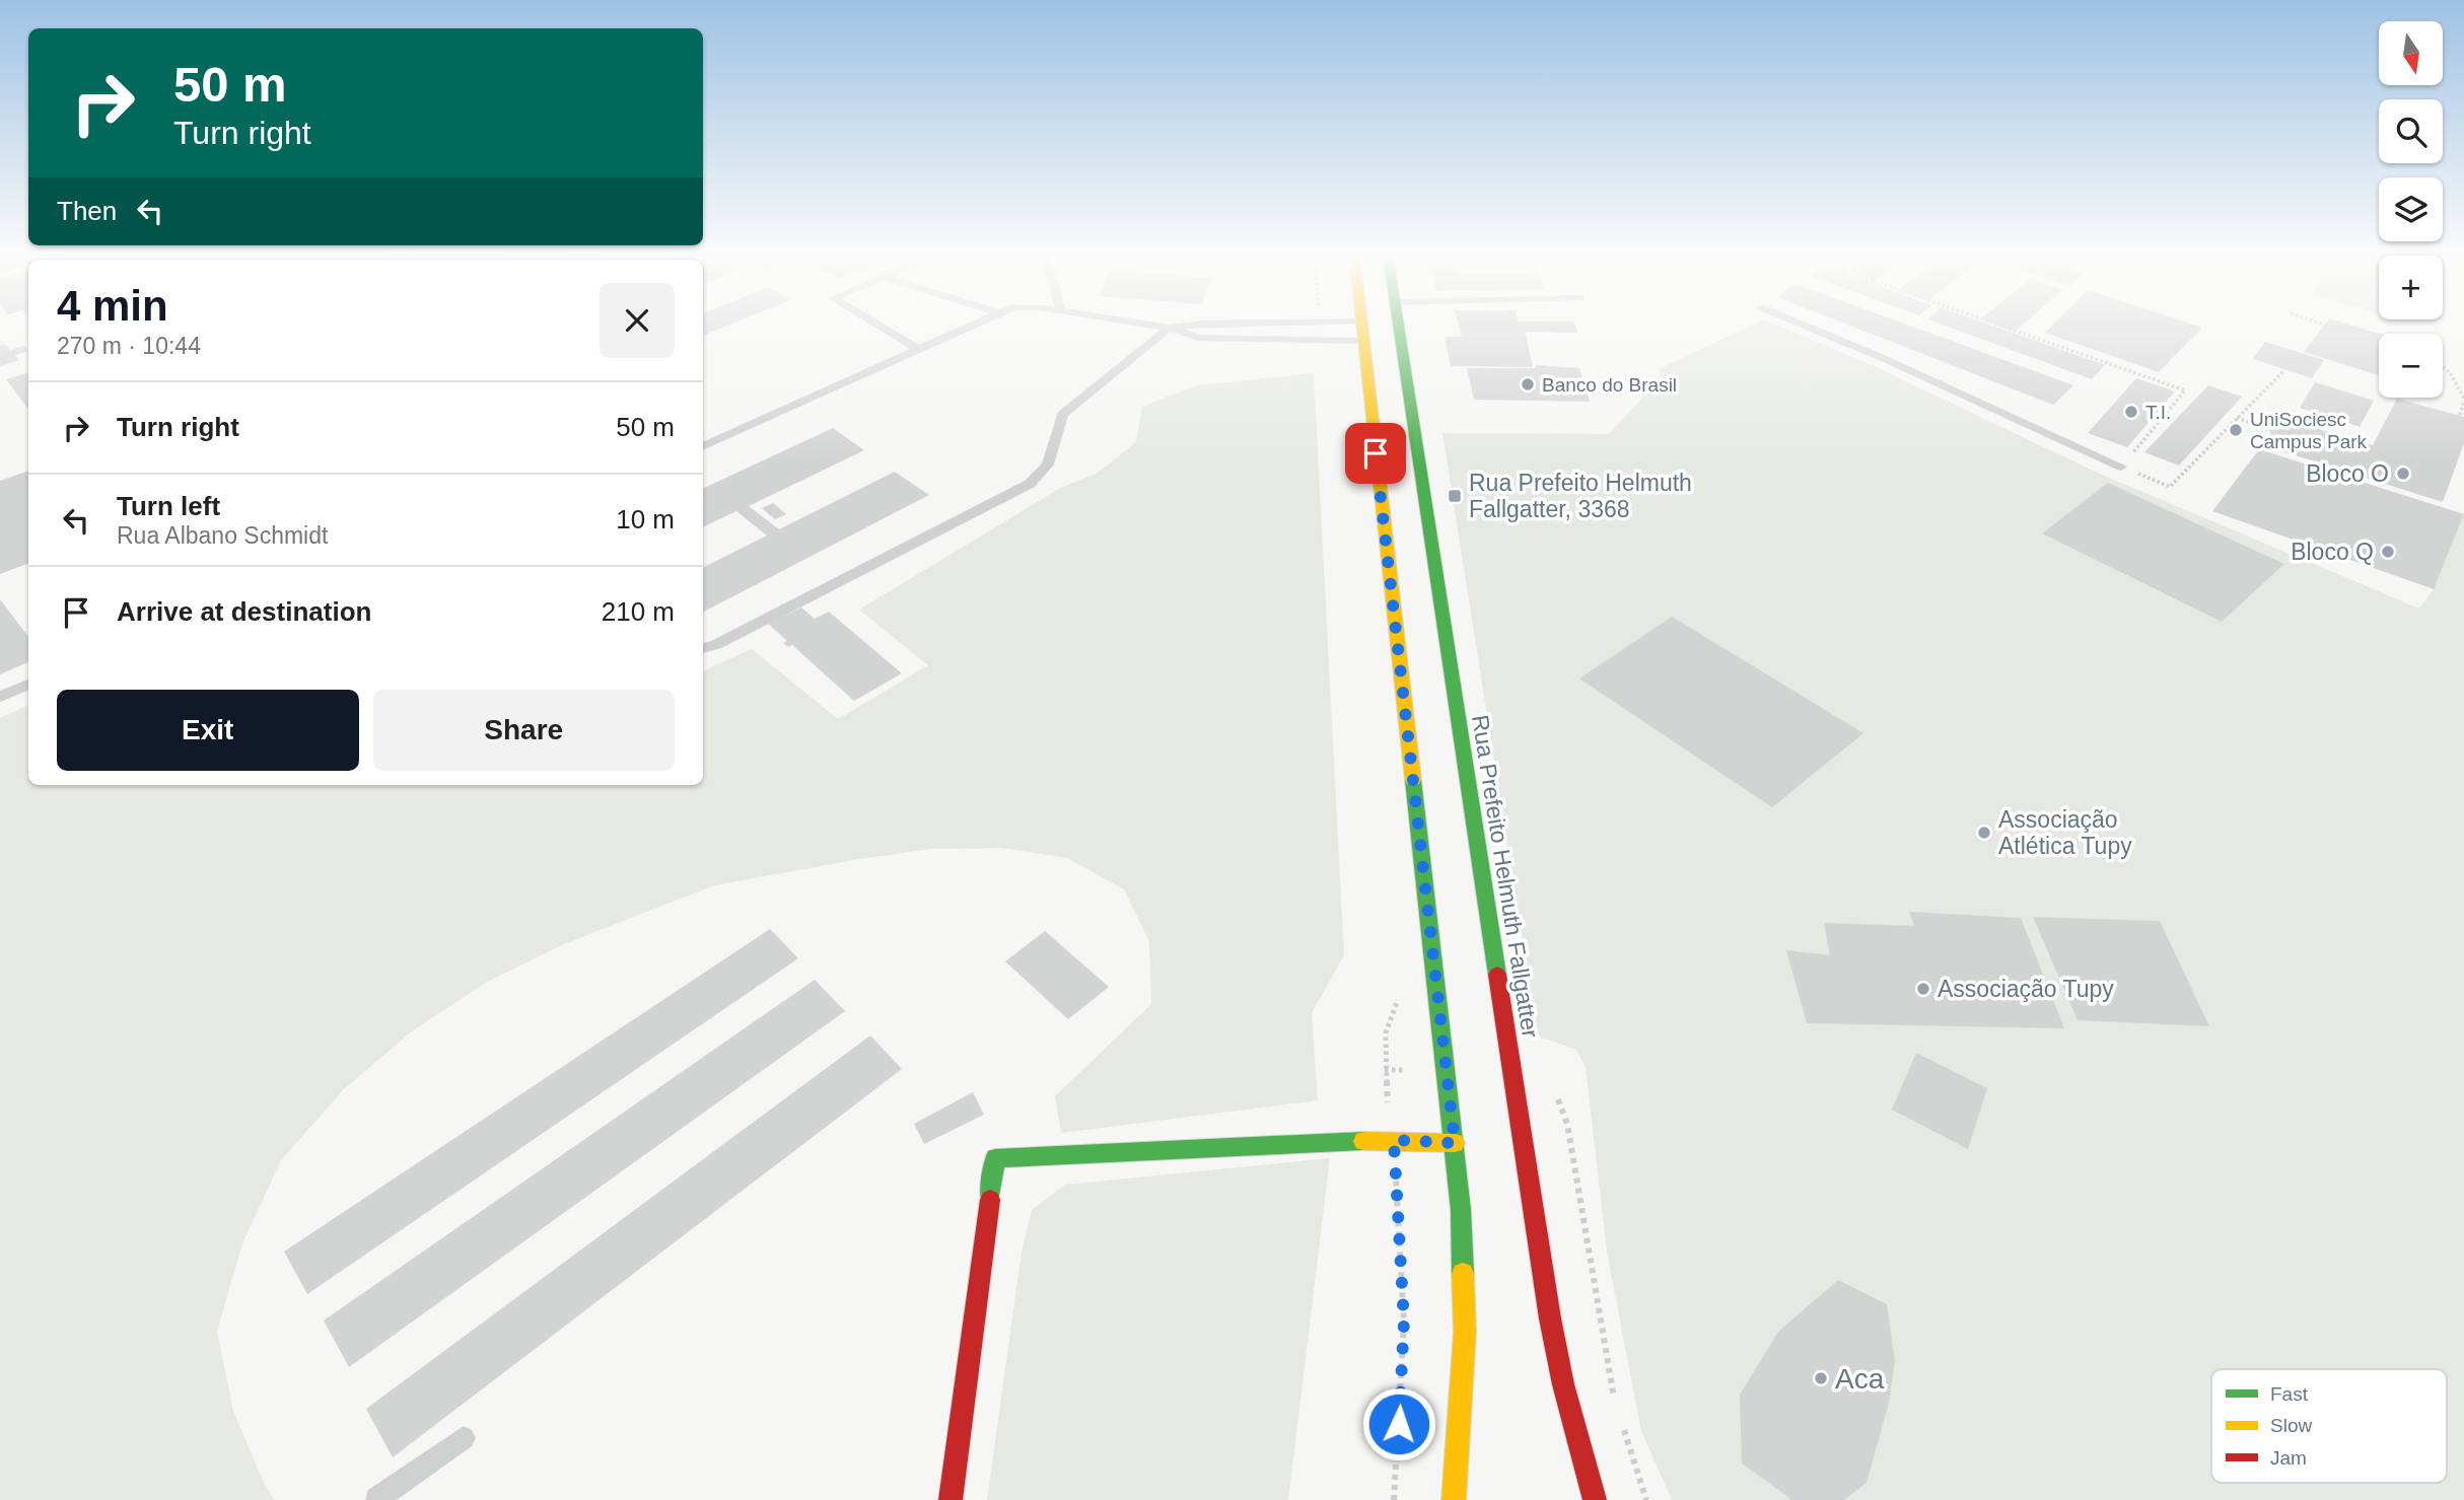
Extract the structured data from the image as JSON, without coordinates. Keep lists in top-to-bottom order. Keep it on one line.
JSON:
{"streets":{"main road":["Rua Prefeito Helmuth Fallgatter"]},"places":{"other":["Banco do Brasil","T.I.","UniSociesc Campus Park","Bloco O","Bloco Q","Associação Atlética Tupy","Associação Tupy","Aca"],"transit":["Rua Prefeito Helmuth Fallgatter, 3368"]},"legend":["Fast","Slow","Jam"],"north":"bottom","page":{"map_buttons":["+","−"],"turn":["50 m","Turn right"],"then":"Then","heading":["4 min","270 m · 10:44"],"list":[{"name":"Turn right","value":"50 m"},{"name":"Turn left","note":"Rua Albano Schmidt","value":"10 m"},{"name":"Arrive at destination","value":"210 m"}],"buttons":["Exit","Share"]}}
